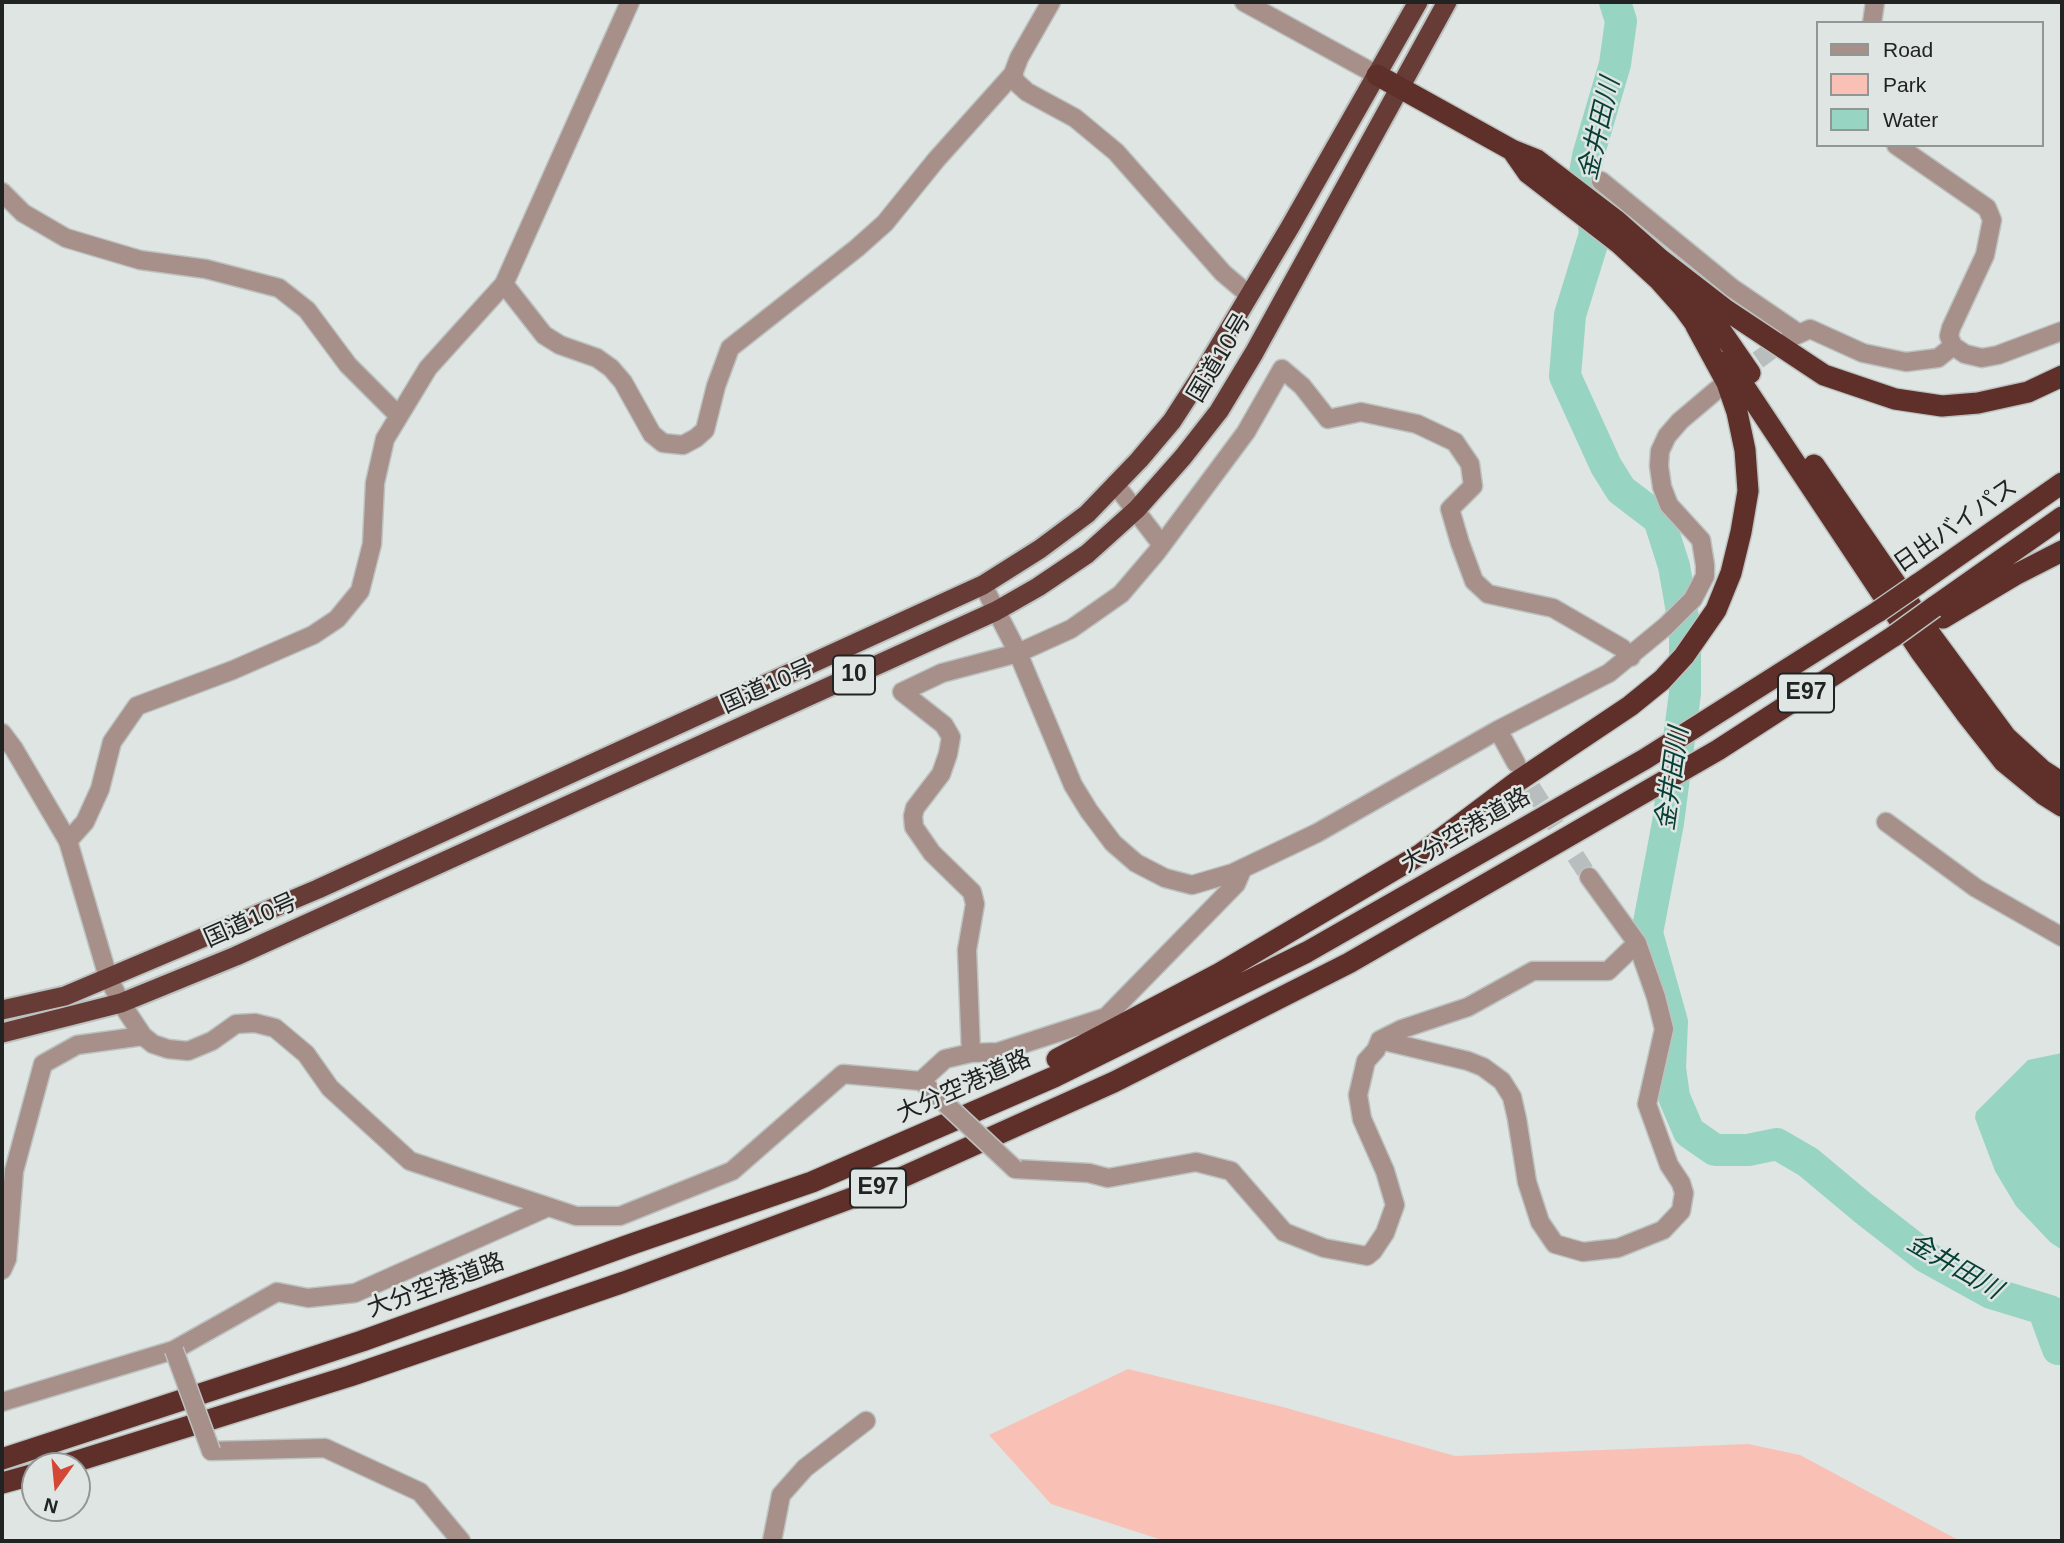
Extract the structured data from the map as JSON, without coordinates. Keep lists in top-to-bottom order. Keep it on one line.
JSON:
{"streets":{"highway":["国道10号","日出バイパス","10","E97","大分空港道路"]},"crossings":[["日出バイパス","大分空港道路"]],"water":["金井田川"],"legend":["Road","Park","Water"],"north":"bottom"}
